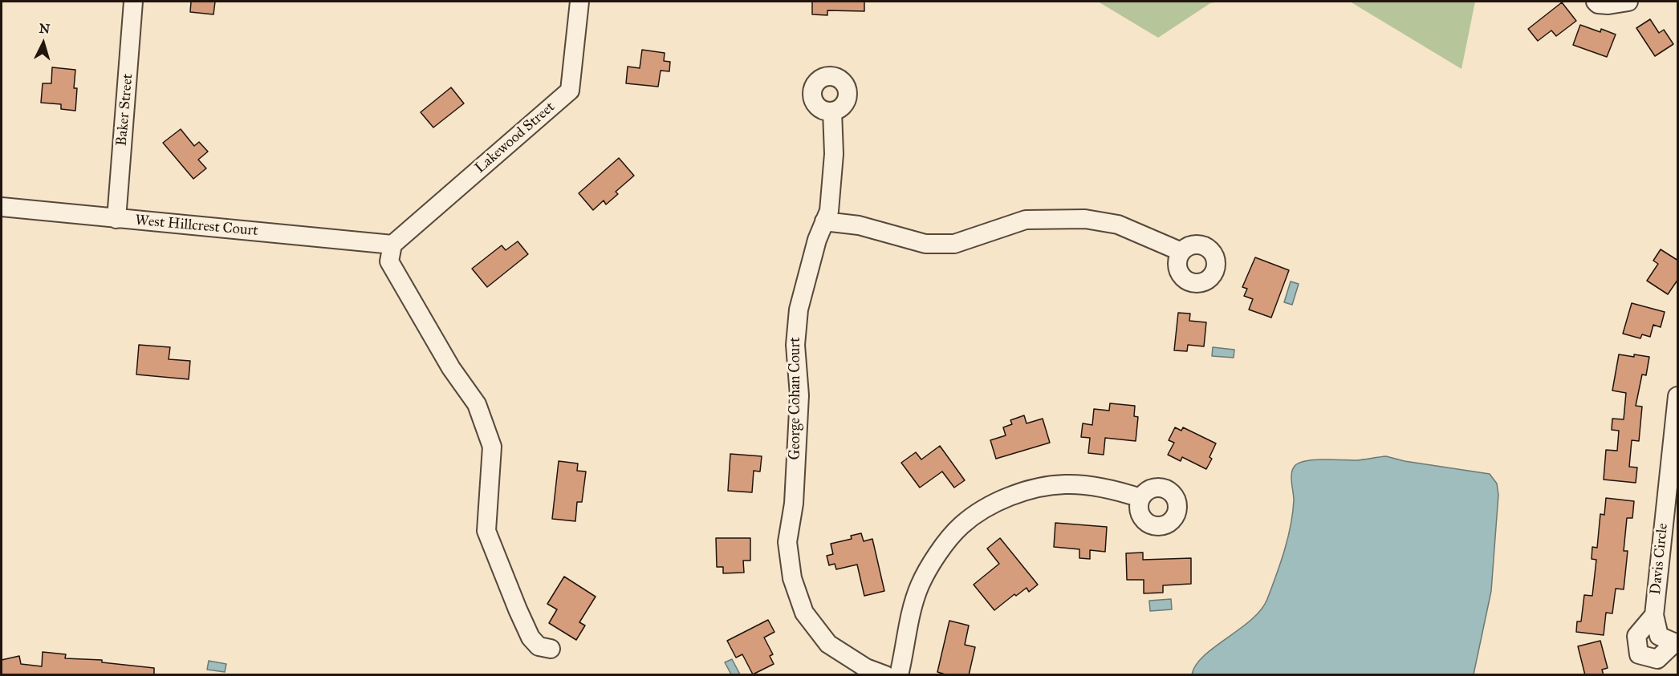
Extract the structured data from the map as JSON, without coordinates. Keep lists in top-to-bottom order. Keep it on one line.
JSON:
{"streets":{"street":["Baker Street","Lakewood Street","West Hillcrest Court","George Cohan Court","Davis Circle"]},"crossings":[["Baker Street","West Hillcrest Court"],["Lakewood Street","West Hillcrest Court"]],"north":"top"}
